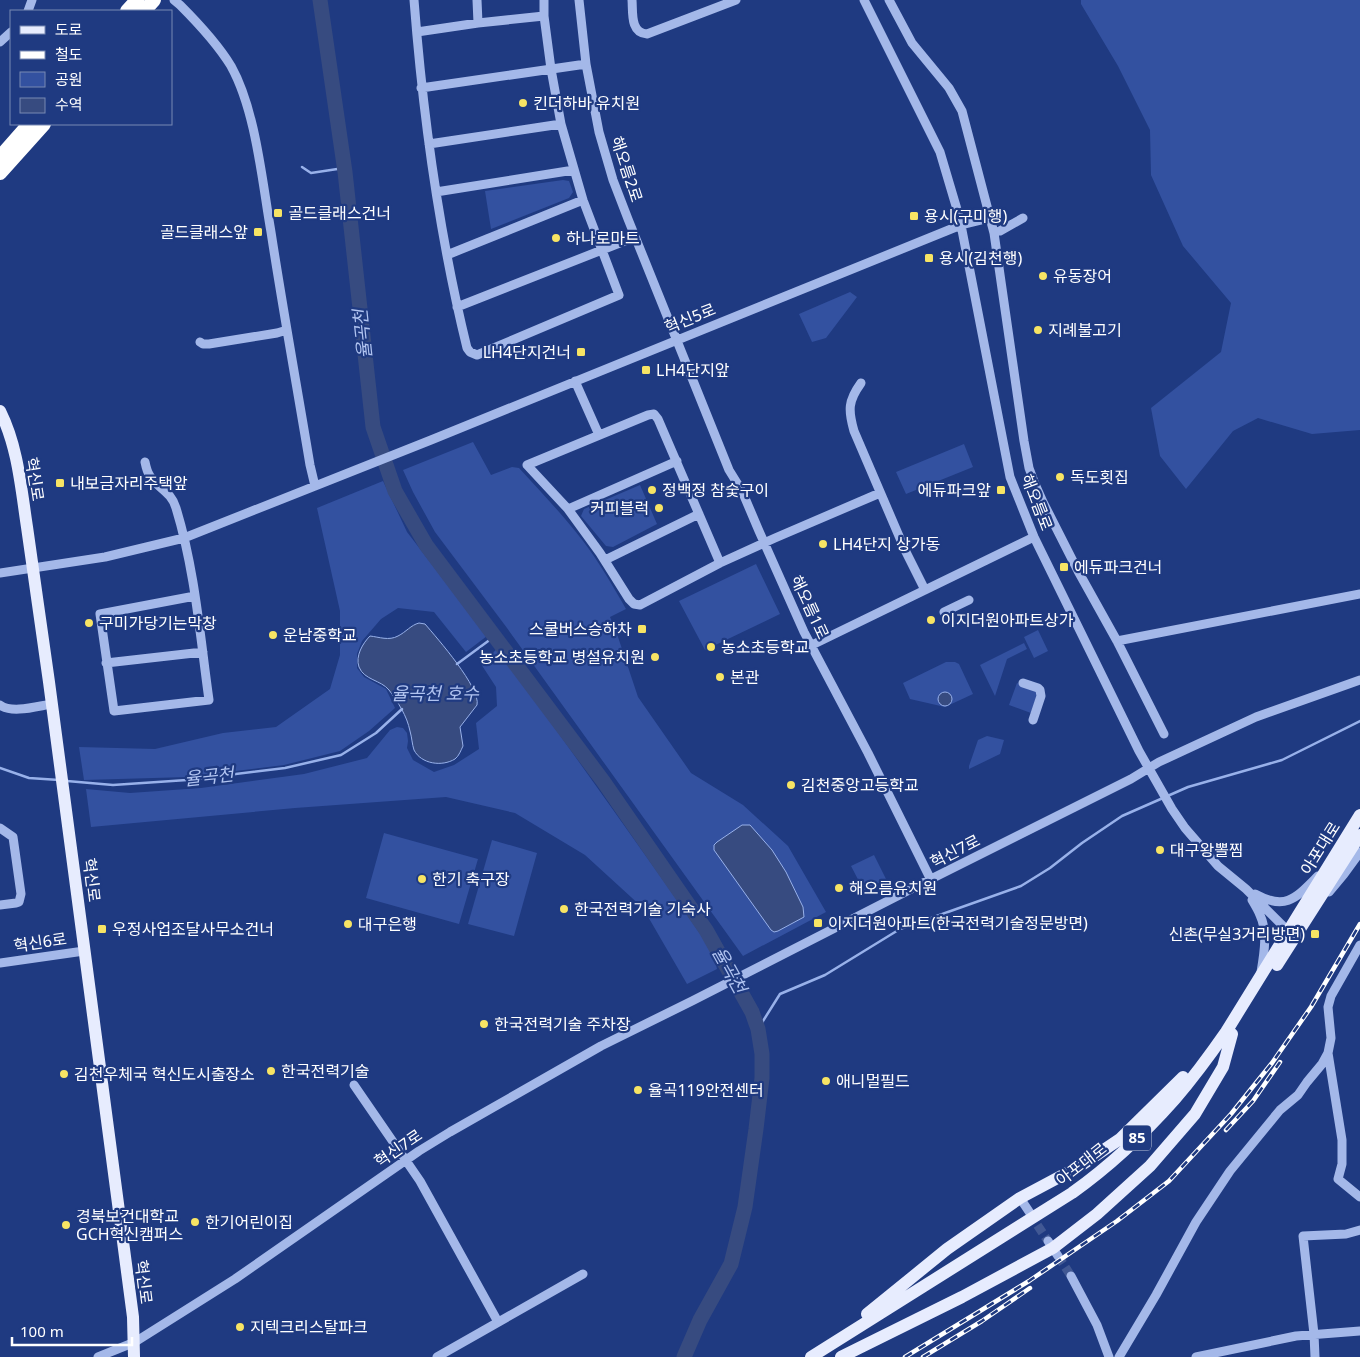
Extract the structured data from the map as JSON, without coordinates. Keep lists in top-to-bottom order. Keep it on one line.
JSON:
{"streets":{"main road":["혁신로","아포대로","85"],"street":["해오름2로","혁신5로","해오름로","해오름1로","혁신7로","혁신6로"]},"crossings":[["해오름2로","혁신5로"],["해오름2로","해오름1로"],["혁신5로","혁신로"],["혁신5로","해오름로"],["혁신5로","해오름1로"],["혁신로","혁신7로"],["혁신로","혁신6로"],["해오름로","혁신7로"],["해오름1로","혁신7로"]],"water":["율곡천","율곡천 호수"],"places":{"other":["킨더하바 유치원","하나로마트","유동장어","지례불고기","독도횟집","정백정 참숯구이","커피블럭","LH4단지 상가동","이지더원아파트상가","구미가당기는막창","운남중학교","농소초등학교","농소초등학교 병설유치원","본관","김천중앙고등학교","대구왕뽈찜","한기 축구장","해오름유치원","한국전력기술 기숙사","대구은행","한국전력기술 주차장","한국전력기술","김천우체국 혁신도시출장소","애니멀필드","율곡119안전센터","한기어린이집","경북보건대학교 GCH혁신캠퍼스","지텍크리스탈파크"],"transit":["골드클래스건너","용시(구미행)","골드클래스앞","용시(김천행)","LH4단지건너","LH4단지앞","내보금자리주택앞","에듀파크앞","에듀파크건너","스쿨버스승하차","이지더원아파트(한국전력기술정문방면)","우정사업조달사무소건너","신촌(무실3거리방면)"]},"legend":["도로","철도","공원","수역"],"scale_bar":"100 m"}
